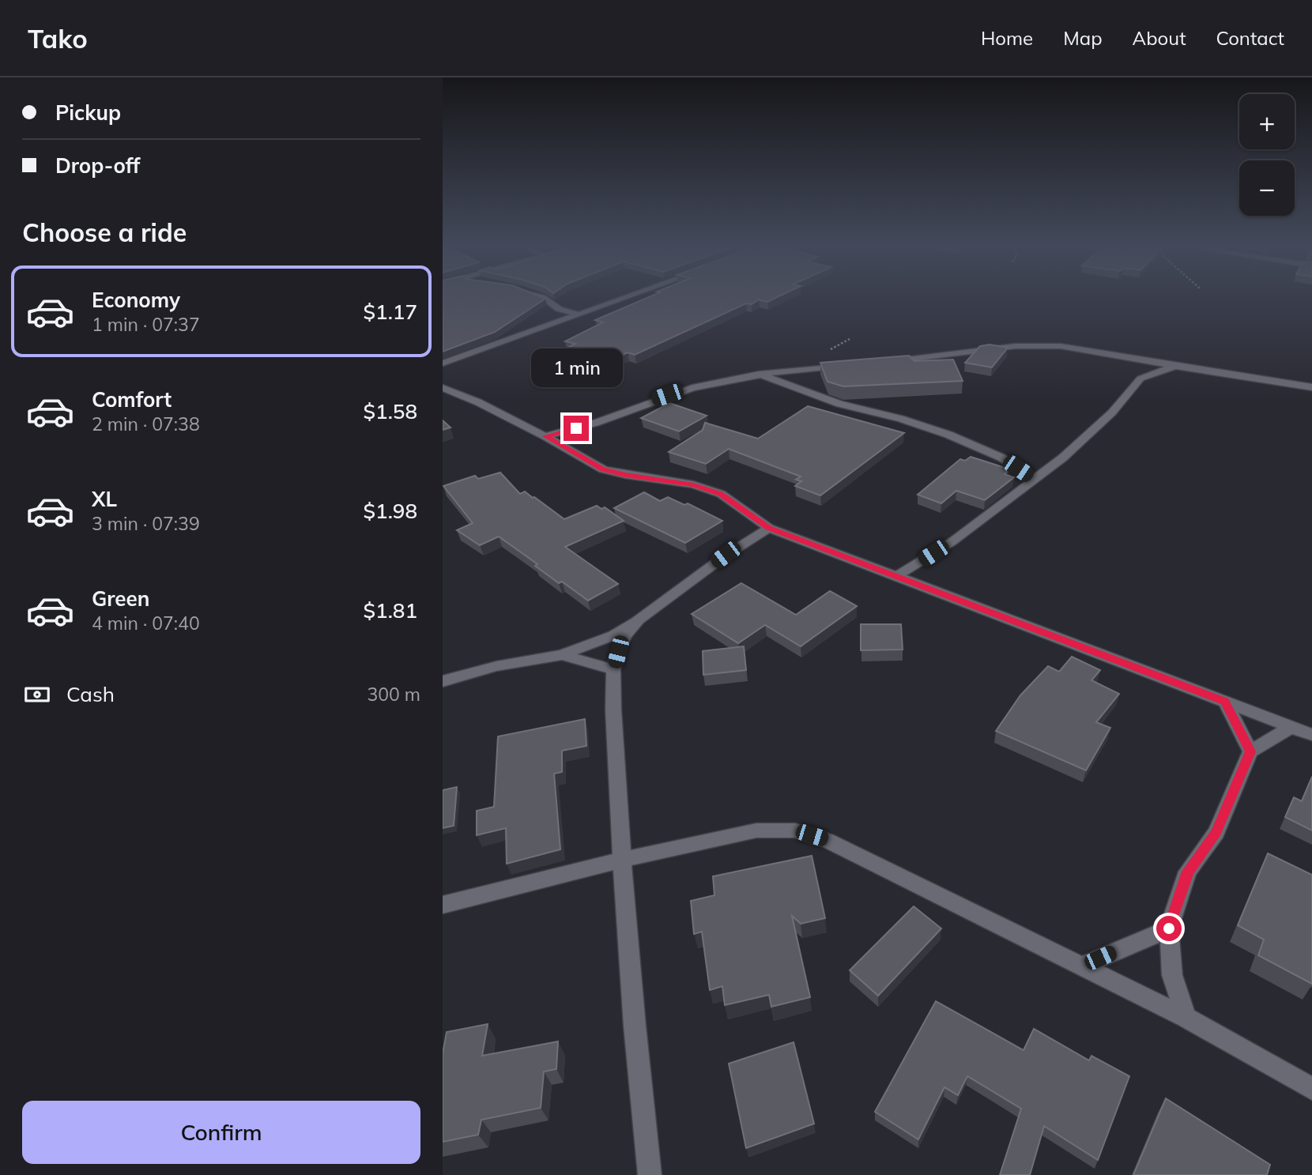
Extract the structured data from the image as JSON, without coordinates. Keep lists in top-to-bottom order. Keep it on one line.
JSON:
{"page":{"header":"Tako","nav":["Home","Map","About","Contact"],"banner":["Pickup","Drop-off"],"map_buttons":["+","−"],"heading":"Choose a ride","list":[{"name":"Economy","note":"1 min · 07:37","value":"$1.17"},{"name":"Comfort","note":"2 min · 07:38","value":"$1.58"},{"name":"XL","note":"3 min · 07:39","value":"$1.98"},{"name":"Green","note":"4 min · 07:40","value":"$1.81"}],"bubble":"1 min","pay":["Cash","300 m"],"buttons":"Confirm"}}
